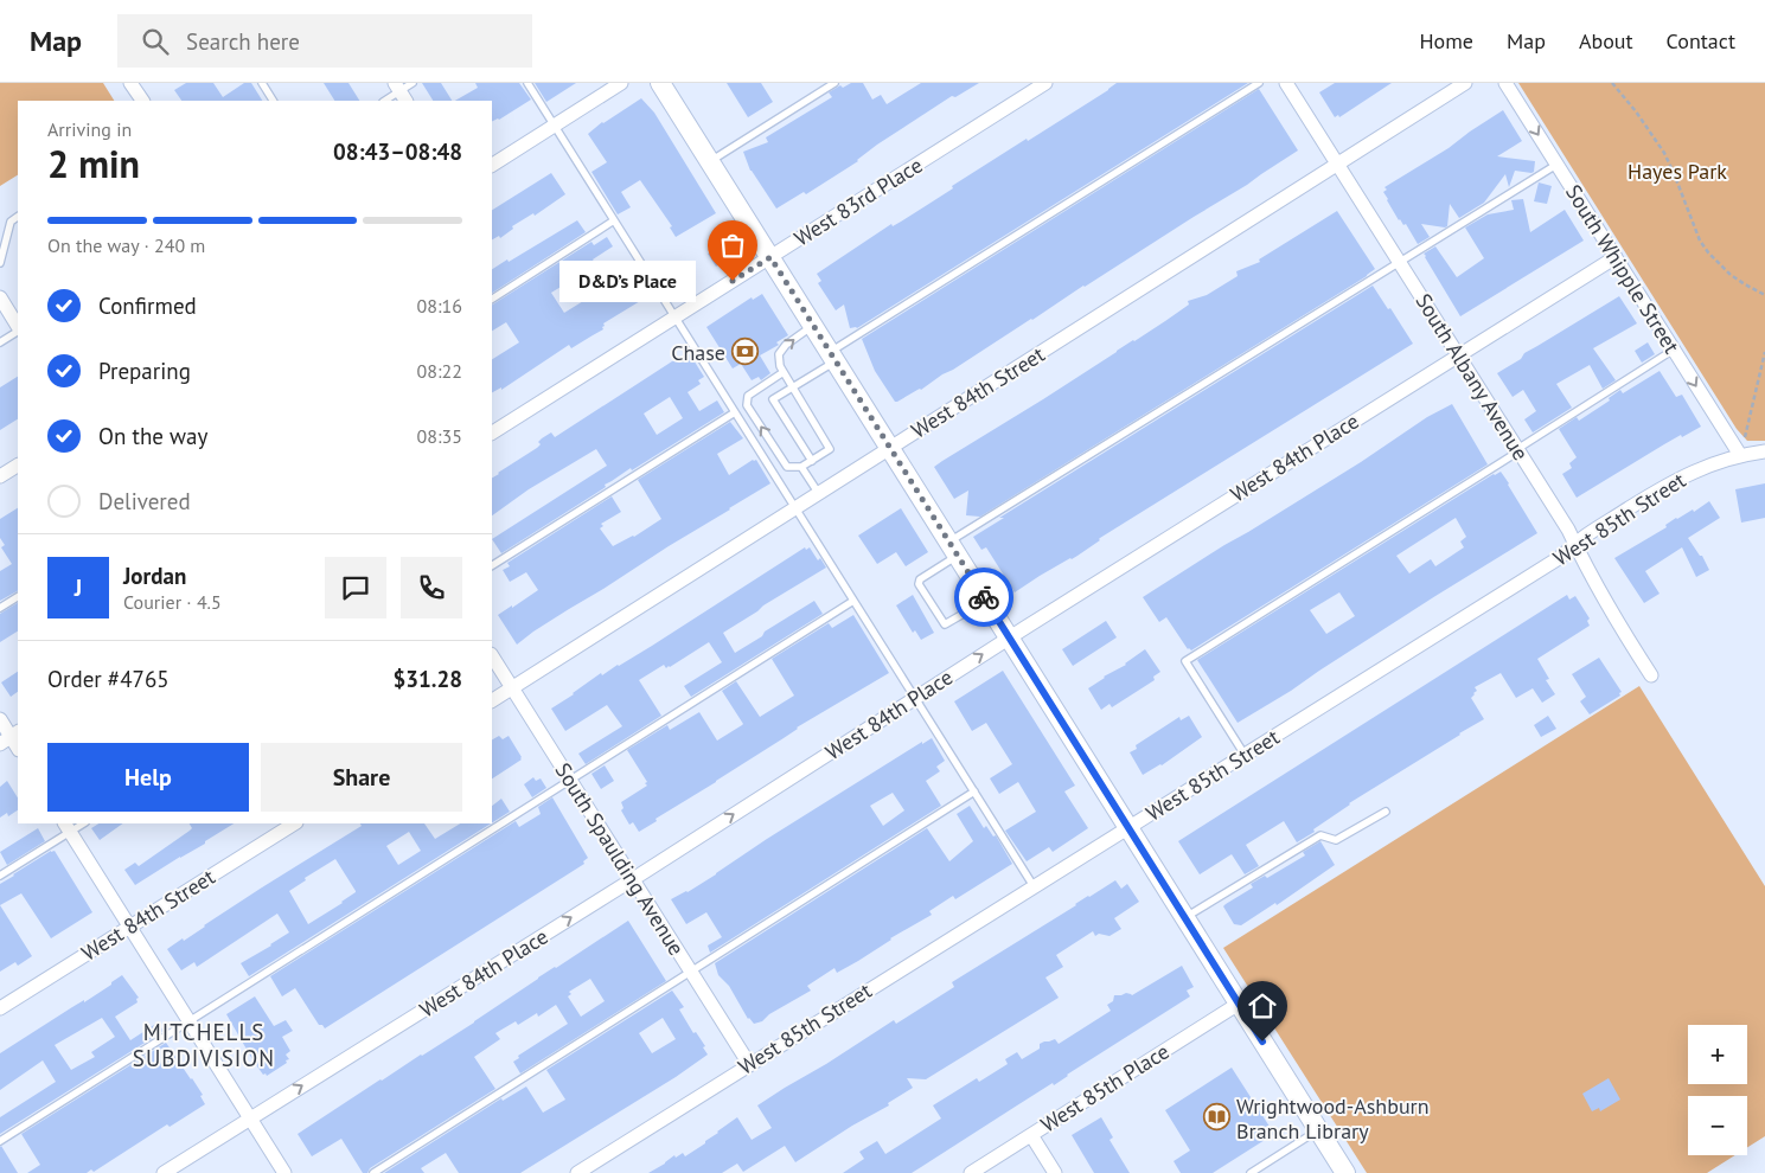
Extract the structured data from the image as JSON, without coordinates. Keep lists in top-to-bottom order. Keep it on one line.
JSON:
{"streets":{"street":["West 83rd Place","South Whipple Street","South Albany Avenue","West 84th Street","West 84th Place","West 85th Street","South Spaulding Avenue","West 85th Place"]},"crossings":[["South Whipple Street","West 84th Place"],["South Whipple Street","West 85th Street"],["South Albany Avenue","West 84th Street"],["South Albany Avenue","West 84th Place"],["South Albany Avenue","West 85th Street"],["West 84th Street","South Spaulding Avenue"],["West 84th Place","South Spaulding Avenue"],["West 85th Street","South Spaulding Avenue"]],"one_way":["South Whipple Street","West 84th Place"],"districts":["MITCHELLS SUBDIVISION"],"parks":["Hayes Park"],"places":{"other":["D&D’s Place"],"bank":["Chase"],"library":["Wrightwood-Ashburn Branch Library"]},"page":{"header":"Map","search":"Search here","nav":["Home","Map","About","Contact"],"heading":["2 min","Arriving in","08:43–08:48"],"panel":["Jordan","Courier · 4.5","Order #4765","$31.28"],"bar":"On the way · 240 m","bubble":"D&D’s Place","list":[["Confirmed","08:16"],["Preparing","08:22"],["On the way","08:35"],"Delivered"],"round":"J","buttons":["Help","Share"],"map_buttons":["+","−"]}}
